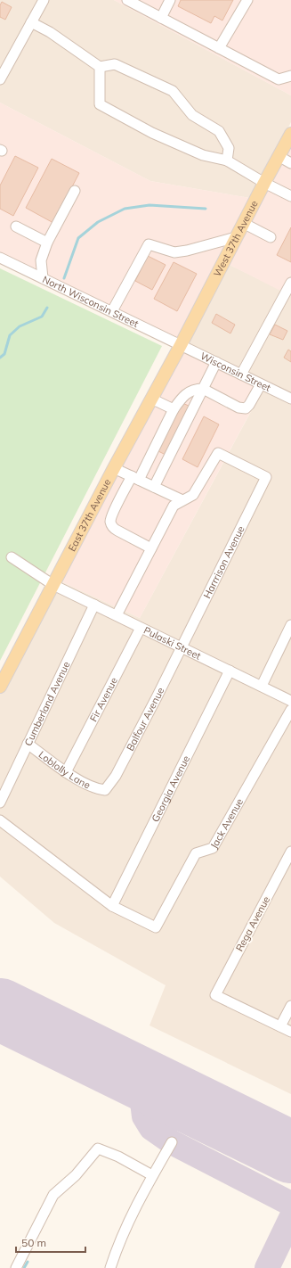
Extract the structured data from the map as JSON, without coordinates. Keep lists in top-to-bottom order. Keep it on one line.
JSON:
{"streets":{"main road":["West 37th Avenue","East 37th Avenue"],"street":["North Wisconsin Street","Wisconsin Street","Harrrison Avenue","Pulaski Street","Fir Avenue","Cumberland Avenue","Balfour Avenue","Loblolly Lane","Georgia Avenue","Jack Avenue","Rega Avenue"]},"crossings":[["West 37th Avenue","North Wisconsin Street"],["West 37th Avenue","Wisconsin Street"],["West 37th Avenue","East 37th Avenue"],["North Wisconsin Street","Wisconsin Street"],["North Wisconsin Street","East 37th Avenue"],["Wisconsin Street","East 37th Avenue"],["East 37th Avenue","Pulaski Street"],["Harrrison Avenue","Pulaski Street"],["Harrrison Avenue","Balfour Avenue"],["Pulaski Street","Fir Avenue"],["Pulaski Street","Cumberland Avenue"],["Pulaski Street","Balfour Avenue"],["Pulaski Street","Georgia Avenue"],["Fir Avenue","Loblolly Lane"],["Cumberland Avenue","Loblolly Lane"],["Balfour Avenue","Loblolly Lane"],["Georgia Avenue","Jack Avenue"]],"scale_bar":"50 m"}
